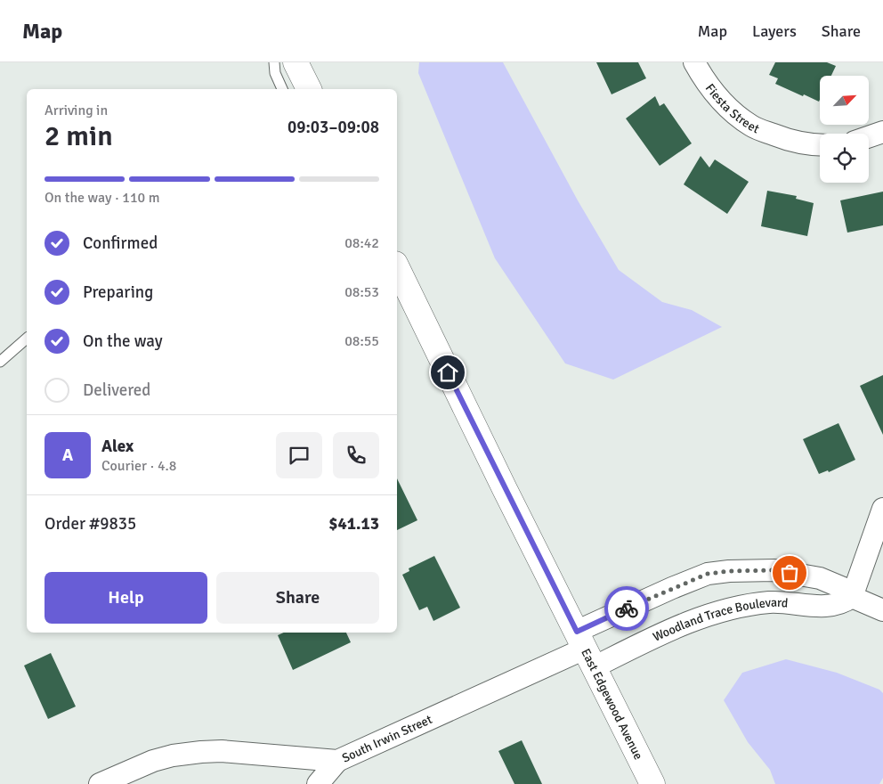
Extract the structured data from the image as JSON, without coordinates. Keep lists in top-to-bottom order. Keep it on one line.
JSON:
{"streets":{"main road":["East Edgewood Avenue"],"street":["Fiesta Street","Woodland Trace Boulevard","South Irwin Street"]},"crossings":[["Woodland Trace Boulevard","East Edgewood Avenue"],["Woodland Trace Boulevard","South Irwin Street"],["East Edgewood Avenue","South Irwin Street"]],"north":"top right","page":{"header":"Map","nav":["Map","Layers","Share"],"heading":["2 min","Arriving in","09:03–09:08"],"panel":["Alex","Courier · 4.8","Order #9835","$41.13"],"bar":"On the way · 110 m","list":[["Confirmed","08:42"],["Preparing","08:53"],["On the way","08:55"],"Delivered"],"round":"A","buttons":["Help","Share"]}}
